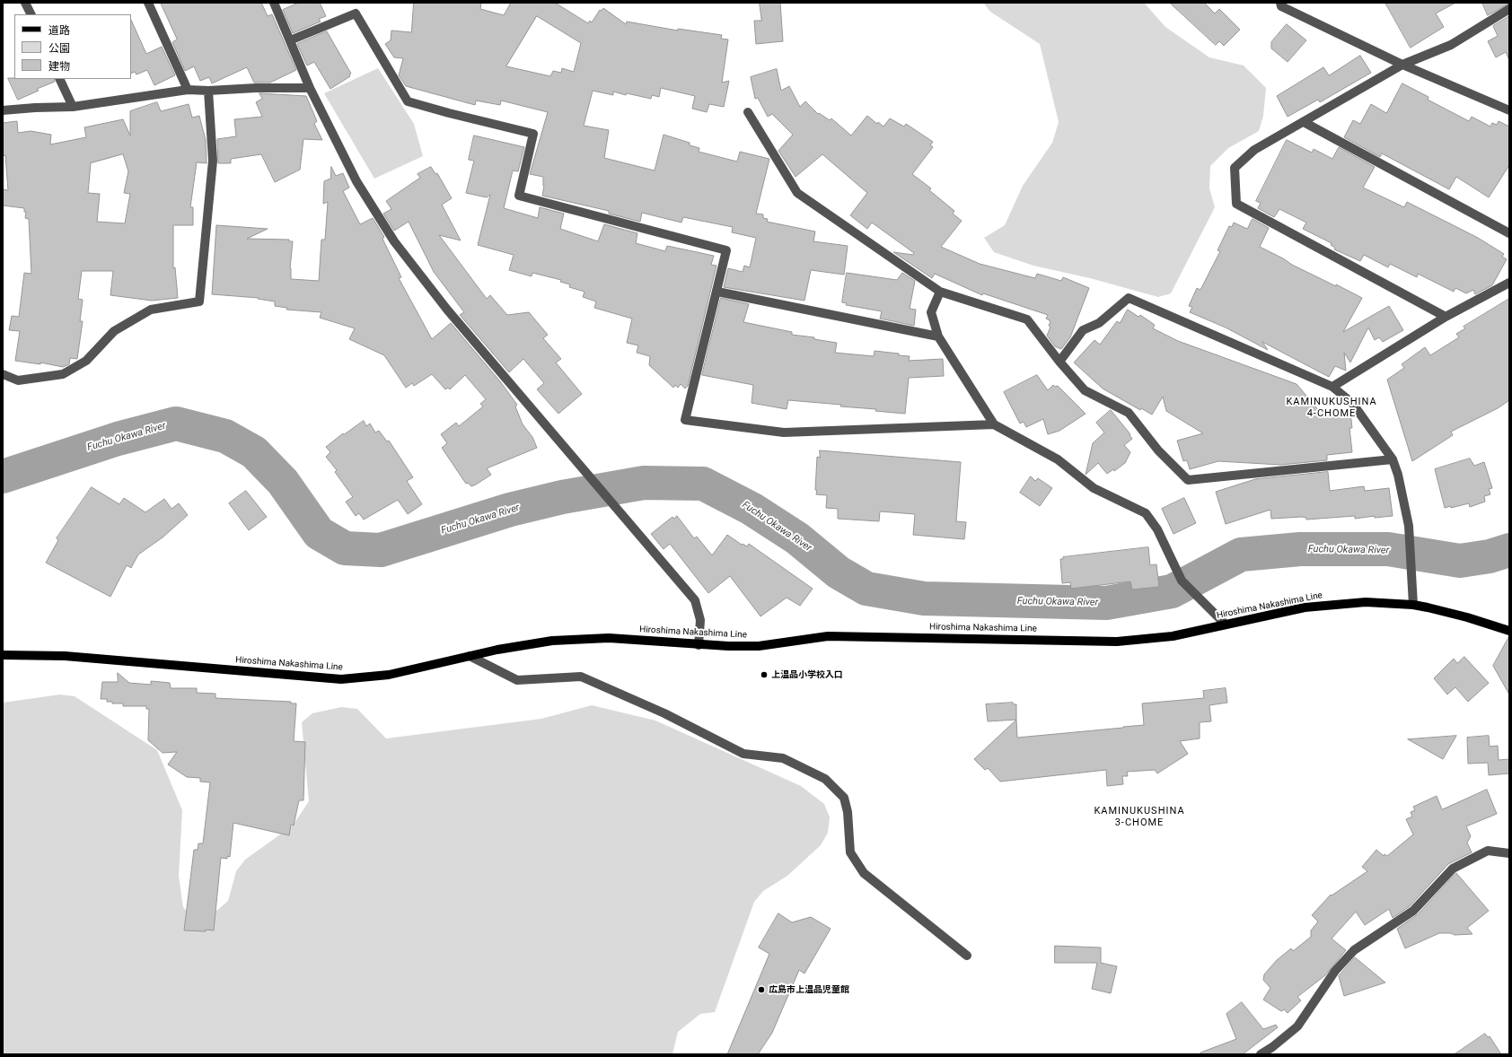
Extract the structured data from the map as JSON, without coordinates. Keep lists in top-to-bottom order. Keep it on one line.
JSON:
{"streets":{"main road":["Hiroshima Nakashima Line"]},"districts":["KAMINUKUSHINA 4-CHOME","KAMINUKUSHINA 3-CHOME"],"water":["Fuchu Okawa River"],"places":["上温品小学校入口","広島市上温品児童館"],"legend":["道路","公園","建物"]}
